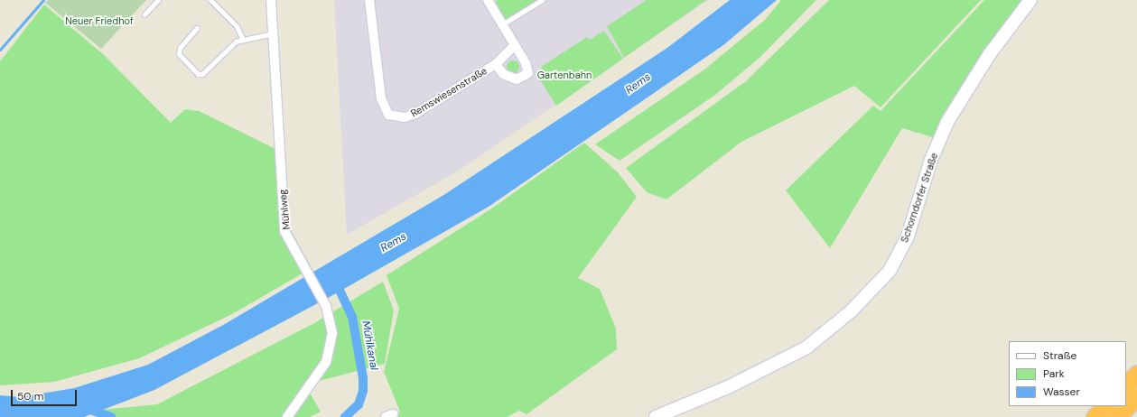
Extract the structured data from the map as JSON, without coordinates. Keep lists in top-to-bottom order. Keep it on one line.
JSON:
{"streets":{"main road":["Schorndorfer Straße"],"street":["Remswiesenstraße","Mühlweg"]},"water":["Rems","Mühlkanal"],"parks":["Neuer Friedhof","Gartenbahn"],"legend":["Straße","Park","Wasser"],"scale_bar":"50 m"}
